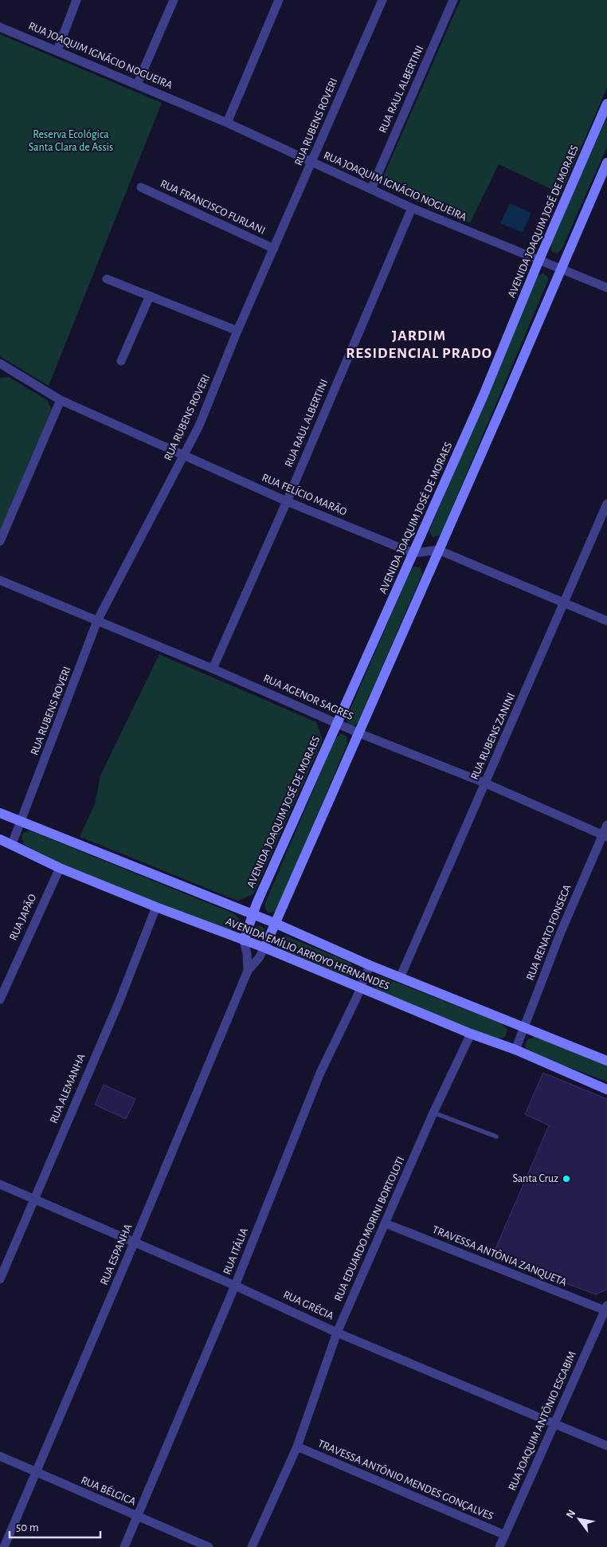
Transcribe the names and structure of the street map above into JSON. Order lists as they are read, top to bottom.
{
  "streets": {
    "street": [
      "RUA JOAQUIM IGNÁCIO NOGUEIRA",
      "RUA RAUL ALBERTINI",
      "RUA RUBENS ROVERI",
      "RUA FRANCISCO FURLANI",
      "AVENIDA JOAQUIM JOSÉ DE MORAES",
      "RUA FELÍCIO MARÃO",
      "RUA AGENOR SAGRES",
      "RUA RUBENS ZANINI",
      "RUA JAPÃO",
      "RUA RENATO FONSECA",
      "AVENIDA EMÍLIO ARROYO HERNANDES",
      "RUA ALEMANHA",
      "RUA EDUARDO MORINI BORTOLOTI",
      "RUA ITÁLIA",
      "RUA ESPANHA",
      "TRAVESSA ANTÔNIA ZANQUETA",
      "RUA GRÉCIA",
      "RUA JOAQUIM ANTÔNIO ESCABIM",
      "TRAVESSA ANTÔNIO MENDES GONÇALVES",
      "RUA BÉLGICA"
    ]
  },
  "crossings": [
    ["RUA JOAQUIM IGNÁCIO NOGUEIRA", "RUA RAUL ALBERTINI"],
    ["RUA JOAQUIM IGNÁCIO NOGUEIRA", "RUA RUBENS ROVERI"],
    ["RUA JOAQUIM IGNÁCIO NOGUEIRA", "AVENIDA JOAQUIM JOSÉ DE MORAES"],
    ["RUA RAUL ALBERTINI", "RUA FELÍCIO MARÃO"],
    ["RUA RAUL ALBERTINI", "RUA AGENOR SAGRES"],
    ["RUA RUBENS ROVERI", "RUA FRANCISCO FURLANI"],
    ["RUA RUBENS ROVERI", "RUA FELÍCIO MARÃO"],
    ["RUA RUBENS ROVERI", "RUA AGENOR SAGRES"],
    ["RUA RUBENS ROVERI", "AVENIDA EMÍLIO ARROYO HERNANDES"],
    ["AVENIDA JOAQUIM JOSÉ DE MORAES", "RUA FELÍCIO MARÃO"],
    ["AVENIDA JOAQUIM JOSÉ DE MORAES", "RUA AGENOR SAGRES"],
    ["AVENIDA JOAQUIM JOSÉ DE MORAES", "AVENIDA EMÍLIO ARROYO HERNANDES"],
    ["AVENIDA JOAQUIM JOSÉ DE MORAES", "RUA ESPANHA"],
    ["RUA AGENOR SAGRES", "RUA RUBENS ZANINI"],
    ["RUA AGENOR SAGRES", "RUA RENATO FONSECA"],
    ["RUA RUBENS ZANINI", "AVENIDA EMÍLIO ARROYO HERNANDES"],
    ["RUA JAPÃO", "AVENIDA EMÍLIO ARROYO HERNANDES"],
    ["RUA RENATO FONSECA", "AVENIDA EMÍLIO ARROYO HERNANDES"],
    ["AVENIDA EMÍLIO ARROYO HERNANDES", "RUA ALEMANHA"],
    ["AVENIDA EMÍLIO ARROYO HERNANDES", "RUA EDUARDO MORINI BORTOLOTI"],
    ["AVENIDA EMÍLIO ARROYO HERNANDES", "RUA ITÁLIA"],
    ["AVENIDA EMÍLIO ARROYO HERNANDES", "RUA ESPANHA"],
    ["RUA ALEMANHA", "RUA GRÉCIA"],
    ["RUA EDUARDO MORINI BORTOLOTI", "TRAVESSA ANTÔNIA ZANQUETA"],
    ["RUA EDUARDO MORINI BORTOLOTI", "RUA GRÉCIA"],
    ["RUA EDUARDO MORINI BORTOLOTI", "TRAVESSA ANTÔNIO MENDES GONÇALVES"],
    ["RUA ITÁLIA", "RUA GRÉCIA"],
    ["RUA ITÁLIA", "RUA BÉLGICA"],
    ["RUA ESPANHA", "RUA GRÉCIA"],
    ["RUA ESPANHA", "RUA BÉLGICA"],
    ["TRAVESSA ANTÔNIA ZANQUETA", "RUA JOAQUIM ANTÔNIO ESCABIM"],
    ["RUA GRÉCIA", "RUA JOAQUIM ANTÔNIO ESCABIM"],
    ["RUA JOAQUIM ANTÔNIO ESCABIM", "TRAVESSA ANTÔNIO MENDES GONÇALVES"]
  ],
  "districts": ["JARDIM RESIDENCIAL PRADO"],
  "parks": ["Reserva Ecológica Santa Clara de Assis"],
  "places": ["Santa Cruz"],
  "scale_bar": "50 m",
  "north": "top left"
}
